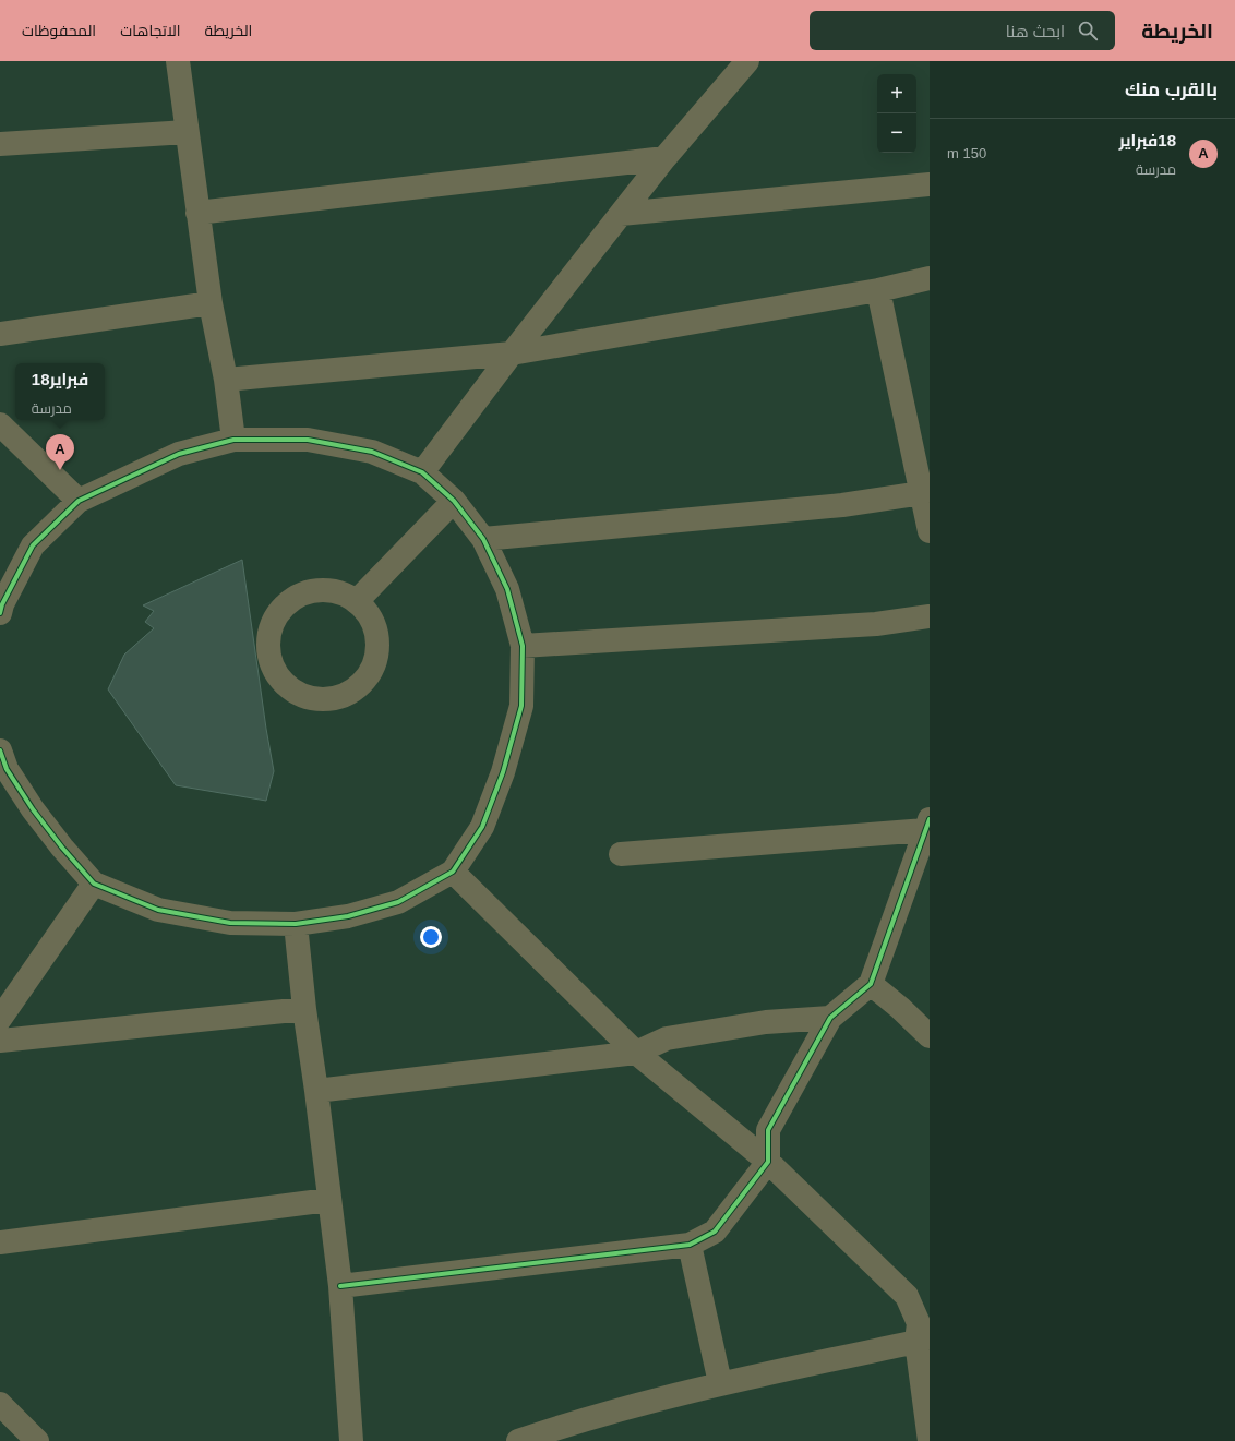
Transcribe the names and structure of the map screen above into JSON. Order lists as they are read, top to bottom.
{
  "page": {
    "header": "الخريطة",
    "search": "ابحث هنا",
    "nav": ["الخريطة", "الاتجاهات", "المحفوظات"],
    "heading": "بالقرب منك",
    "map_buttons": ["+", "−"],
    "list": [
      {
        "mark": "A",
        "name": "18فبراير",
        "note": "مدرسة",
        "value": "150 m"
      }
    ],
    "popup": ["18فبراير", "مدرسة"],
    "pins": "A"
  }
}
